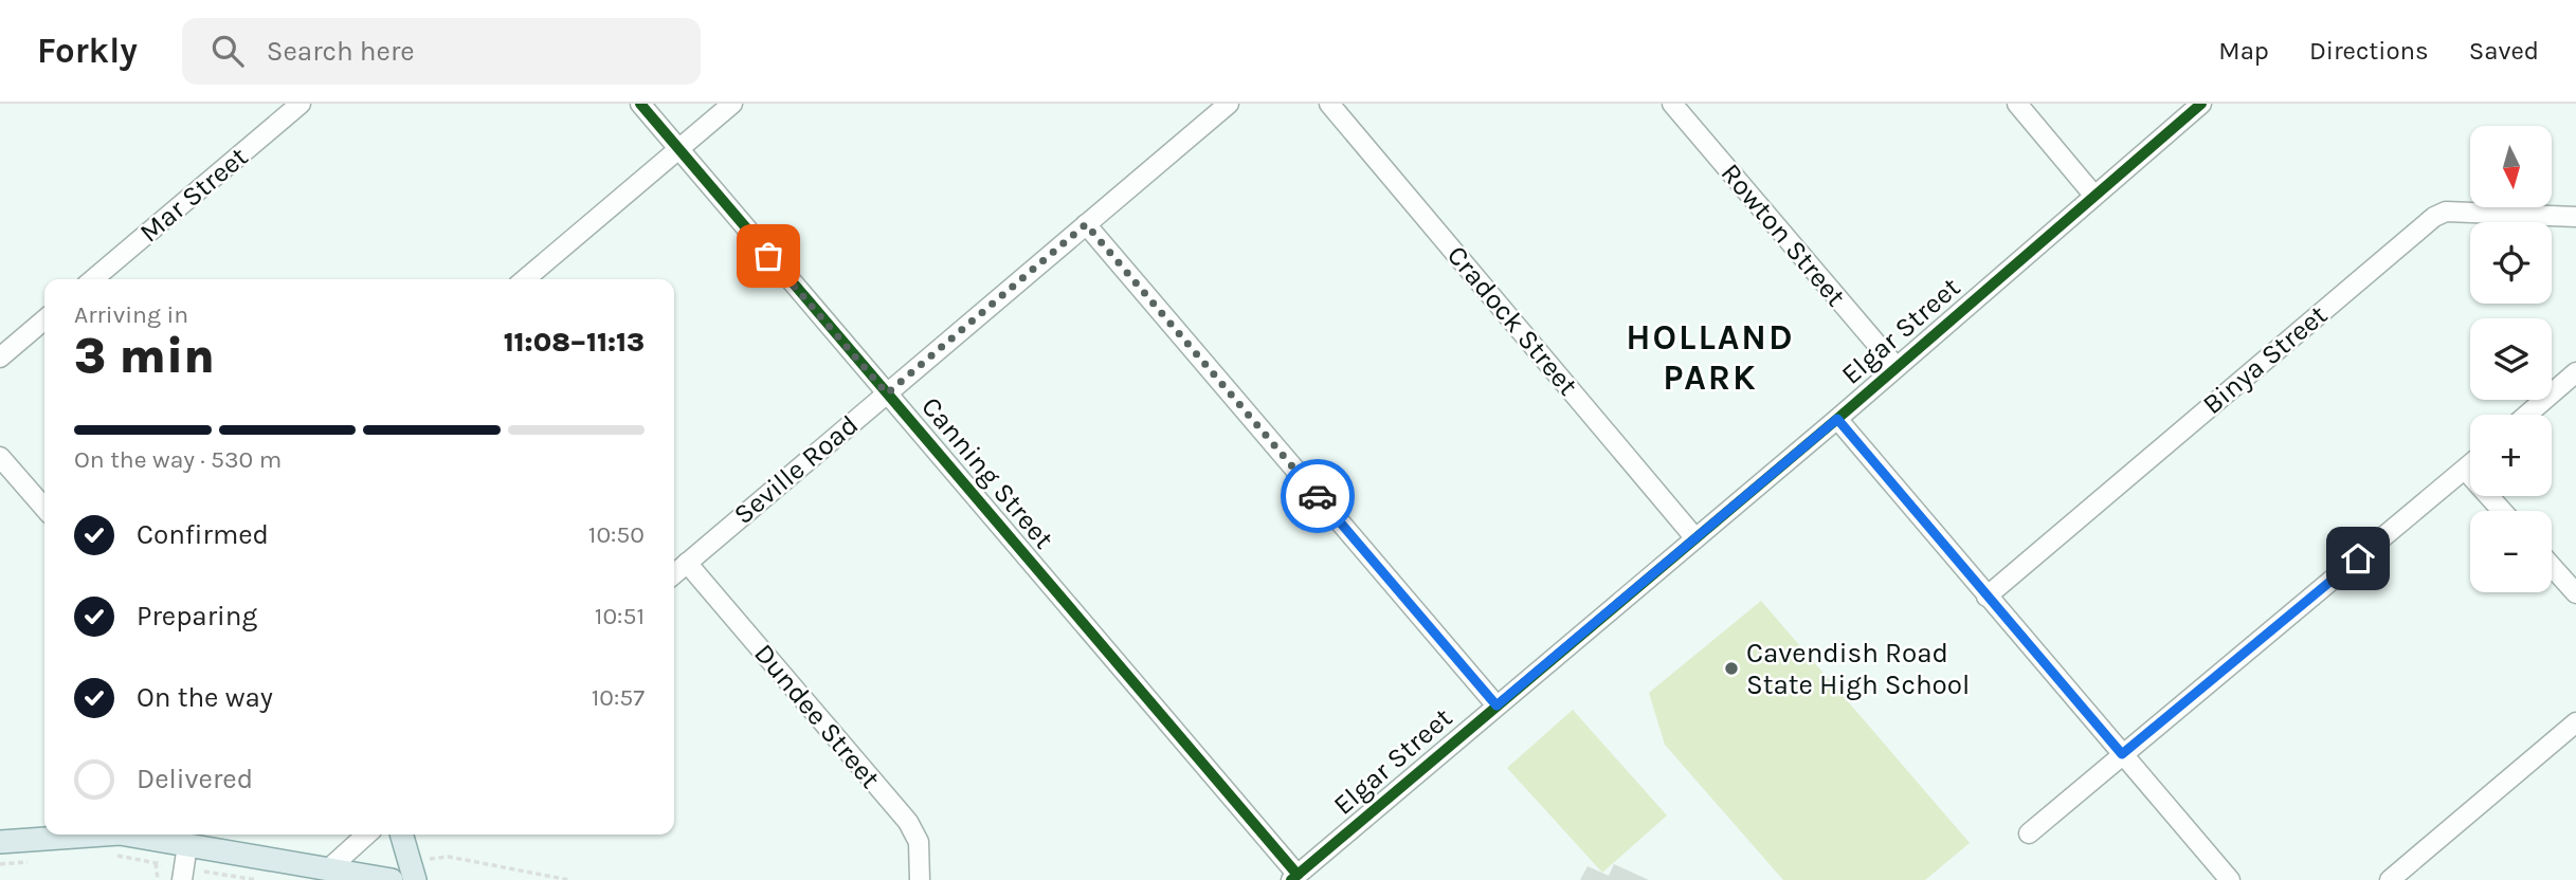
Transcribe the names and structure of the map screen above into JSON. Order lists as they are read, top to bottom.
{
  "streets": {
    "street": [
      "Mar Street",
      "Rowton Street",
      "Cradock Street",
      "Elgar Street",
      "Binya Street",
      "Seville Road",
      "Canning Street",
      "Dundee Street"
    ]
  },
  "crossings": [
    ["Rowton Street", "Elgar Street"],
    ["Cradock Street", "Elgar Street"],
    ["Elgar Street", "Canning Street"],
    ["Seville Road", "Canning Street"],
    ["Seville Road", "Dundee Street"]
  ],
  "districts": ["HOLLAND PARK"],
  "places": ["Cavendish Road State High School"],
  "north": "bottom",
  "page": {
    "header": "Forkly",
    "search": "Search here",
    "nav": ["Map", "Directions", "Saved"],
    "map_buttons": ["+", "−"],
    "heading": ["3 min", "Arriving in", "11:08–11:13"],
    "bar": "On the way · 530 m",
    "list": [
      ["Confirmed", "10:50"],
      ["Preparing", "10:51"],
      ["On the way", "10:57"],
      "Delivered"
    ]
  }
}
